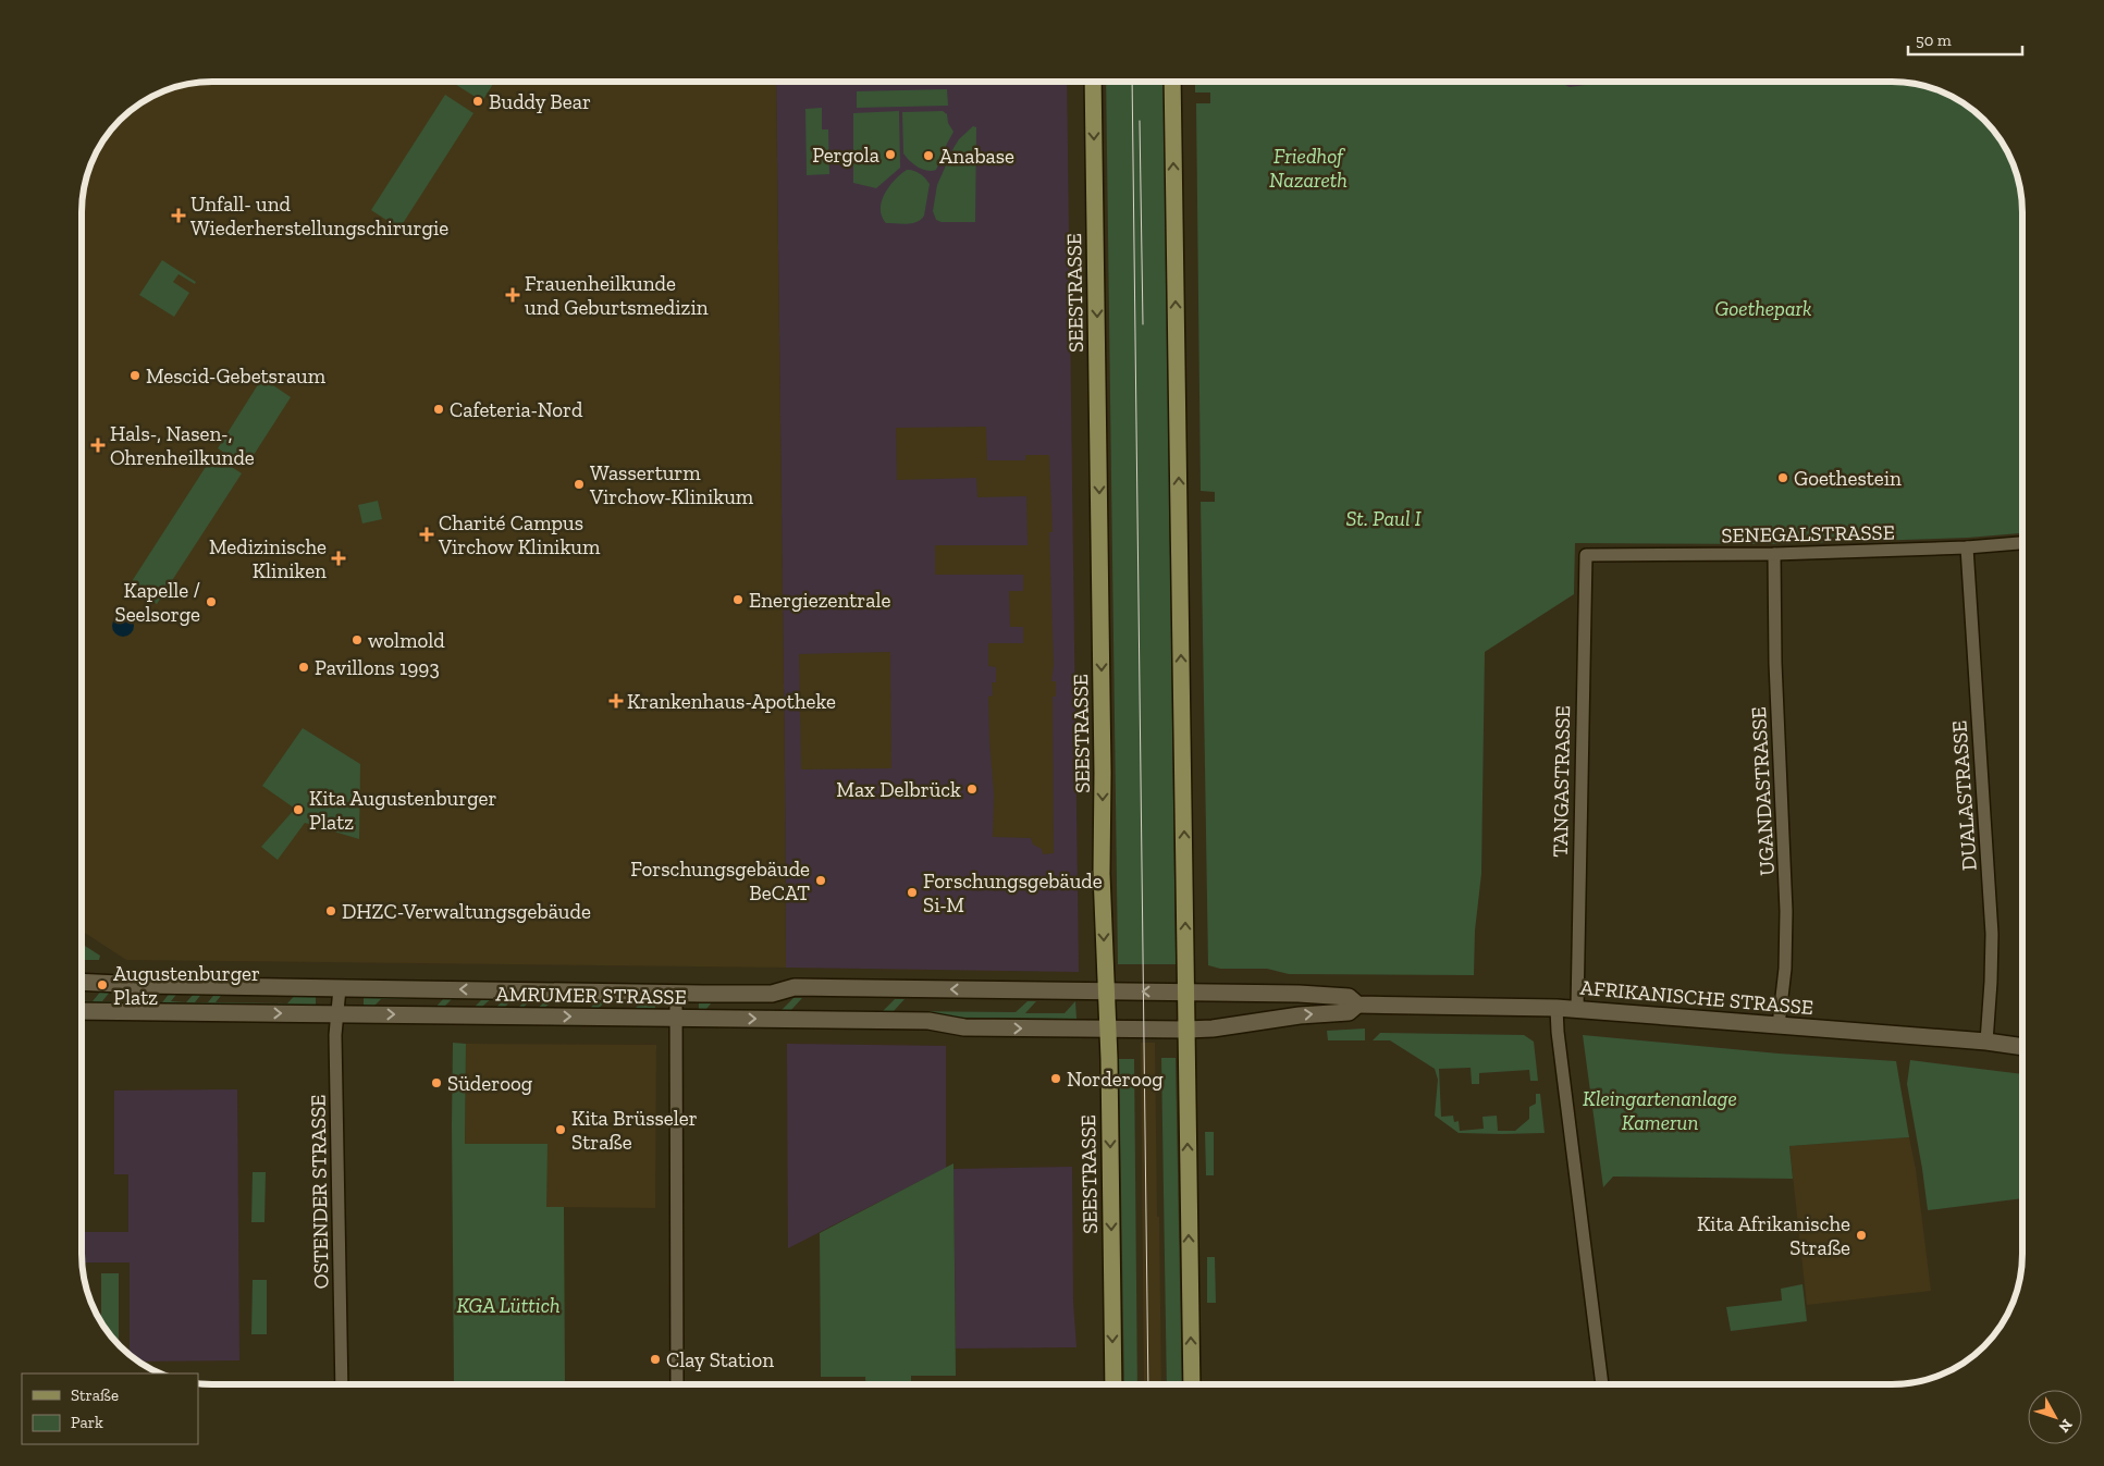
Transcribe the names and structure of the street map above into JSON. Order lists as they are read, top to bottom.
{
  "streets": {
    "main road": ["SEESTRASSE", "AMRUMER STRASSE", "AFRIKANISCHE STRASSE"],
    "street": [
      "SENEGALSTRASSE",
      "TANGASTRASSE",
      "UGANDASTRASSE",
      "DUALASTRASSE",
      "OSTENDER STRASSE"
    ]
  },
  "crossings": [
    ["SEESTRASSE", "AMRUMER STRASSE"],
    ["SENEGALSTRASSE", "TANGASTRASSE"],
    ["SENEGALSTRASSE", "UGANDASTRASSE"],
    ["SENEGALSTRASSE", "DUALASTRASSE"],
    ["TANGASTRASSE", "AFRIKANISCHE STRASSE"],
    ["UGANDASTRASSE", "AFRIKANISCHE STRASSE"],
    ["DUALASTRASSE", "AFRIKANISCHE STRASSE"],
    ["AMRUMER STRASSE", "AFRIKANISCHE STRASSE"],
    ["AMRUMER STRASSE", "OSTENDER STRASSE"]
  ],
  "parks": [
    "Friedhof Nazareth",
    "Goethepark",
    "St. Paul I",
    "Kleingartenanlage Kamerun",
    "KGA Lüttich"
  ],
  "places": {
    "other": [
      "Buddy Bear",
      "Pergola",
      "Anabase",
      "Mescid-Gebetsraum",
      "Cafeteria-Nord",
      "Goethestein",
      "Wasserturm Virchow-Klinikum",
      "Energiezentrale",
      "Kapelle / Seelsorge",
      "wolmold",
      "Pavillons 1993",
      "Max Delbrück",
      "Kita Augustenburger Platz",
      "Forschungsgebäude BeCAT",
      "Forschungsgebäude Si-M",
      "DHZC-Verwaltungsgebäude",
      "Augustenburger Platz",
      "Norderoog",
      "Süderoog",
      "Kita Brüsseler Straße",
      "Kita Afrikanische Straße",
      "Clay Station"
    ],
    "health": [
      "Unfall- und Wiederherstellungschirurgie",
      "Frauenheilkunde und Geburtsmedizin",
      "Hals-, Nasen-, Ohrenheilkunde",
      "Charité Campus Virchow Klinikum",
      "Medizinische Kliniken",
      "Krankenhaus-Apotheke"
    ]
  },
  "legend": ["Straße", "Park"],
  "scale_bar": "50 m",
  "north": "bottom right"
}
